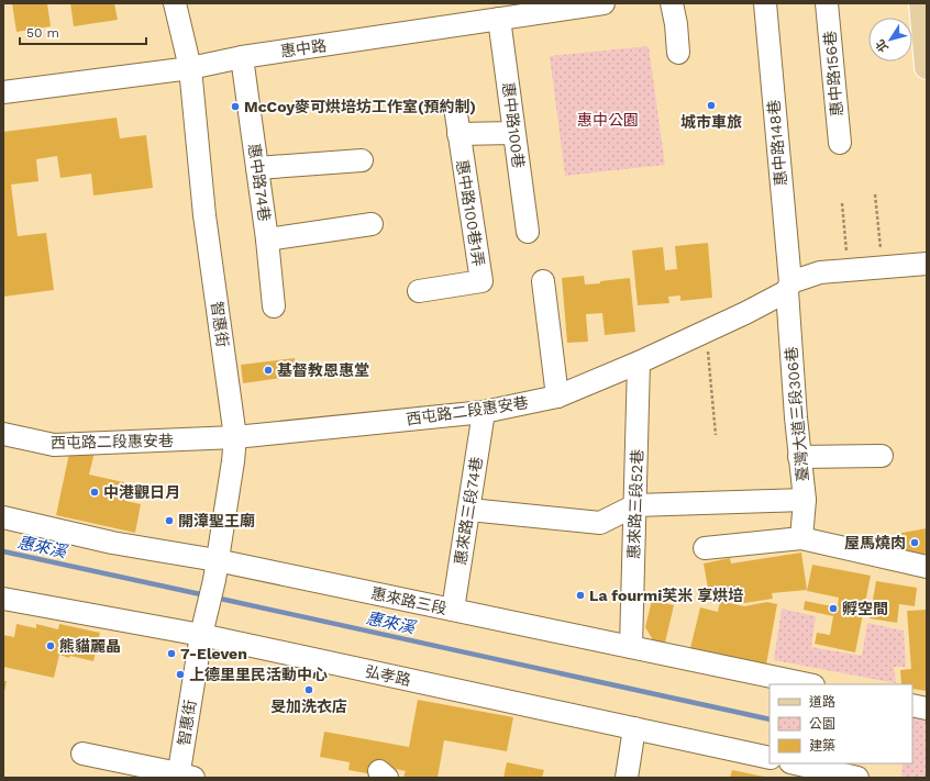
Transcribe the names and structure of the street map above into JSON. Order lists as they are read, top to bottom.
{
  "streets": {
    "street": [
      "惠中路",
      "惠中路156巷",
      "惠中路100巷",
      "惠中路148巷",
      "惠中路74巷",
      "惠中路100巷1弄",
      "智惠街",
      "西屯路二段惠安巷",
      "臺灣大道三段306巷",
      "惠來路三段52巷",
      "惠來路三段74巷",
      "惠來路三段",
      "弘孝路"
    ]
  },
  "crossings": [
    ["惠中路", "惠中路100巷"],
    ["惠中路", "惠中路74巷"],
    ["惠中路", "智惠街"],
    ["惠中路100巷", "惠中路100巷1弄"],
    ["惠中路148巷", "西屯路二段惠安巷"],
    ["惠中路148巷", "臺灣大道三段306巷"],
    ["智惠街", "西屯路二段惠安巷"],
    ["智惠街", "惠來路三段"],
    ["智惠街", "弘孝路"],
    ["西屯路二段惠安巷", "臺灣大道三段306巷"],
    ["西屯路二段惠安巷", "惠來路三段52巷"],
    ["西屯路二段惠安巷", "惠來路三段74巷"],
    ["惠來路三段52巷", "惠來路三段"],
    ["惠來路三段74巷", "惠來路三段"]
  ],
  "water": ["惠來溪"],
  "parks": ["惠中公園"],
  "places": [
    "城市車旅",
    "McCoy麥可烘培坊工作室(預約制)",
    "基督教恩惠堂",
    "中港觀日月",
    "開漳聖王廟",
    "屋馬燒肉",
    "La fourmi芙米 享烘培",
    "孵空間",
    "熊貓麗晶",
    "7-Eleven",
    "上德里里民活動中心",
    "旻加洗衣店"
  ],
  "legend": ["道路", "公園", "建築"],
  "scale_bar": "50 m",
  "north": "bottom left"
}
